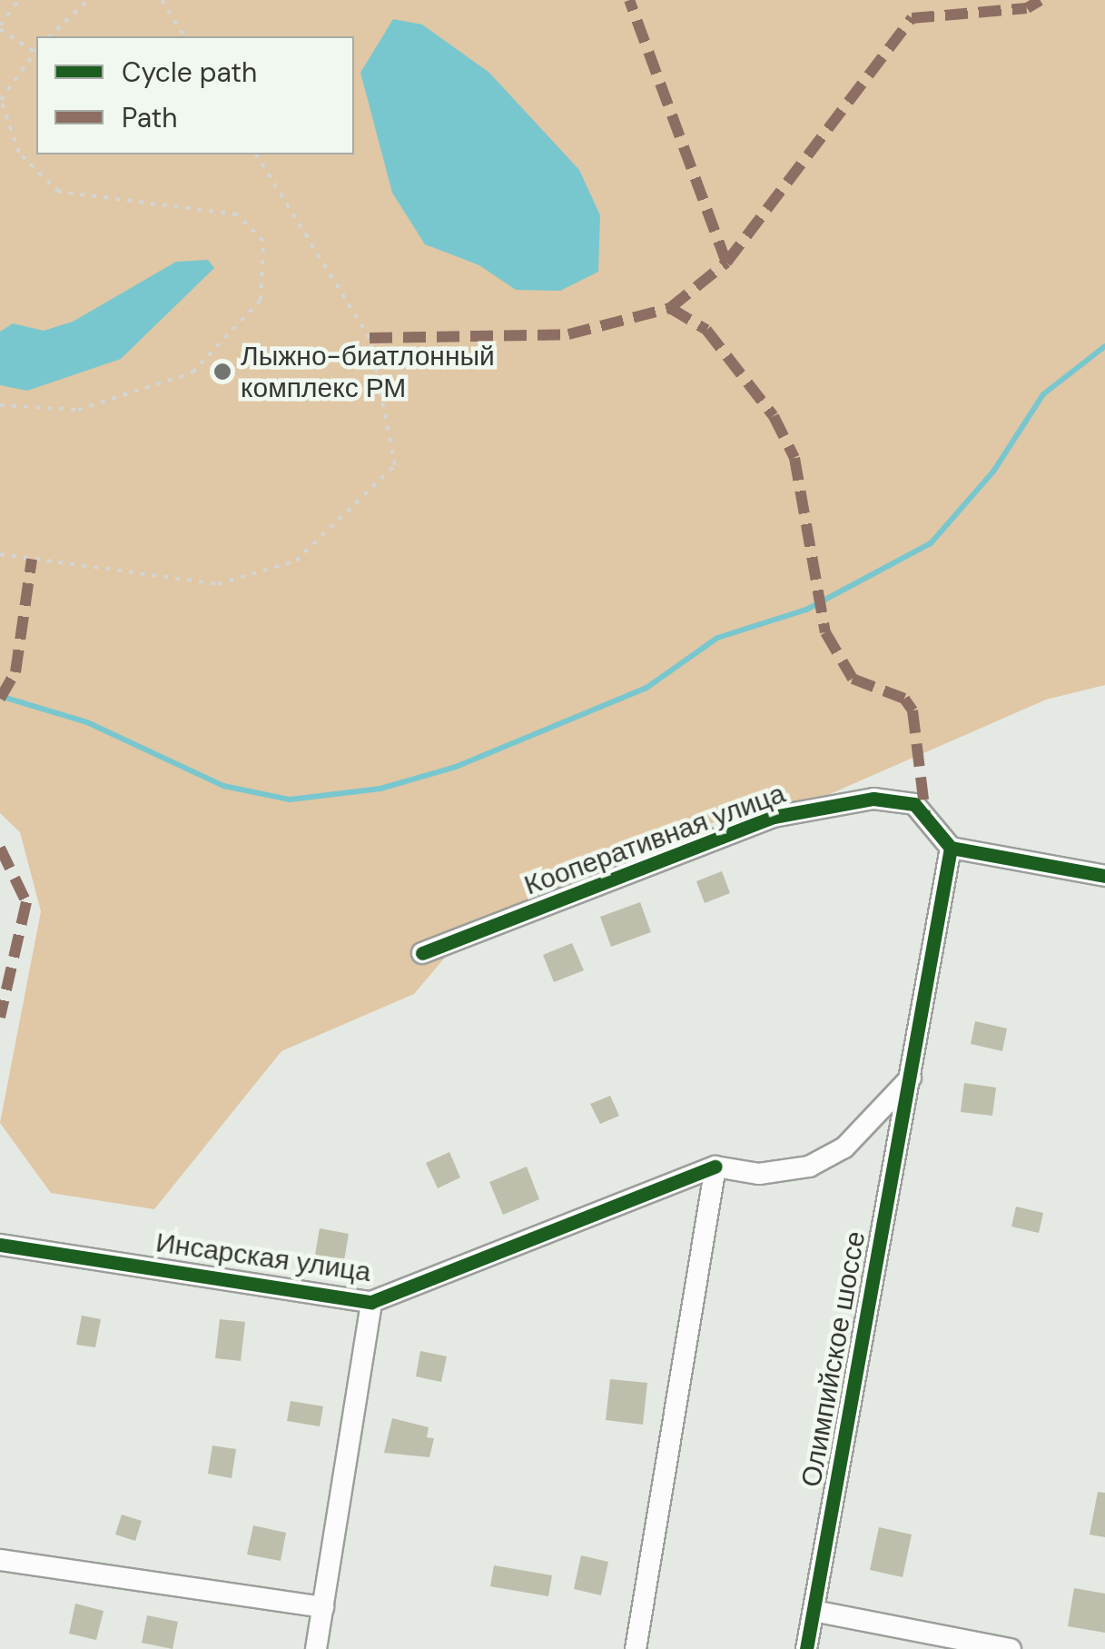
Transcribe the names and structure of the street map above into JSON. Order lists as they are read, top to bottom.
{
  "streets": {
    "street": ["Кооперативная улица", "Инсарская улица", "Олимпийское шоссе"]
  },
  "crossings": [
    ["Кооперативная улица", "Олимпийское шоссе"]
  ],
  "places": ["Лыжно-биатлонный комплекс РМ"],
  "legend": ["Cycle path", "Path"]
}
